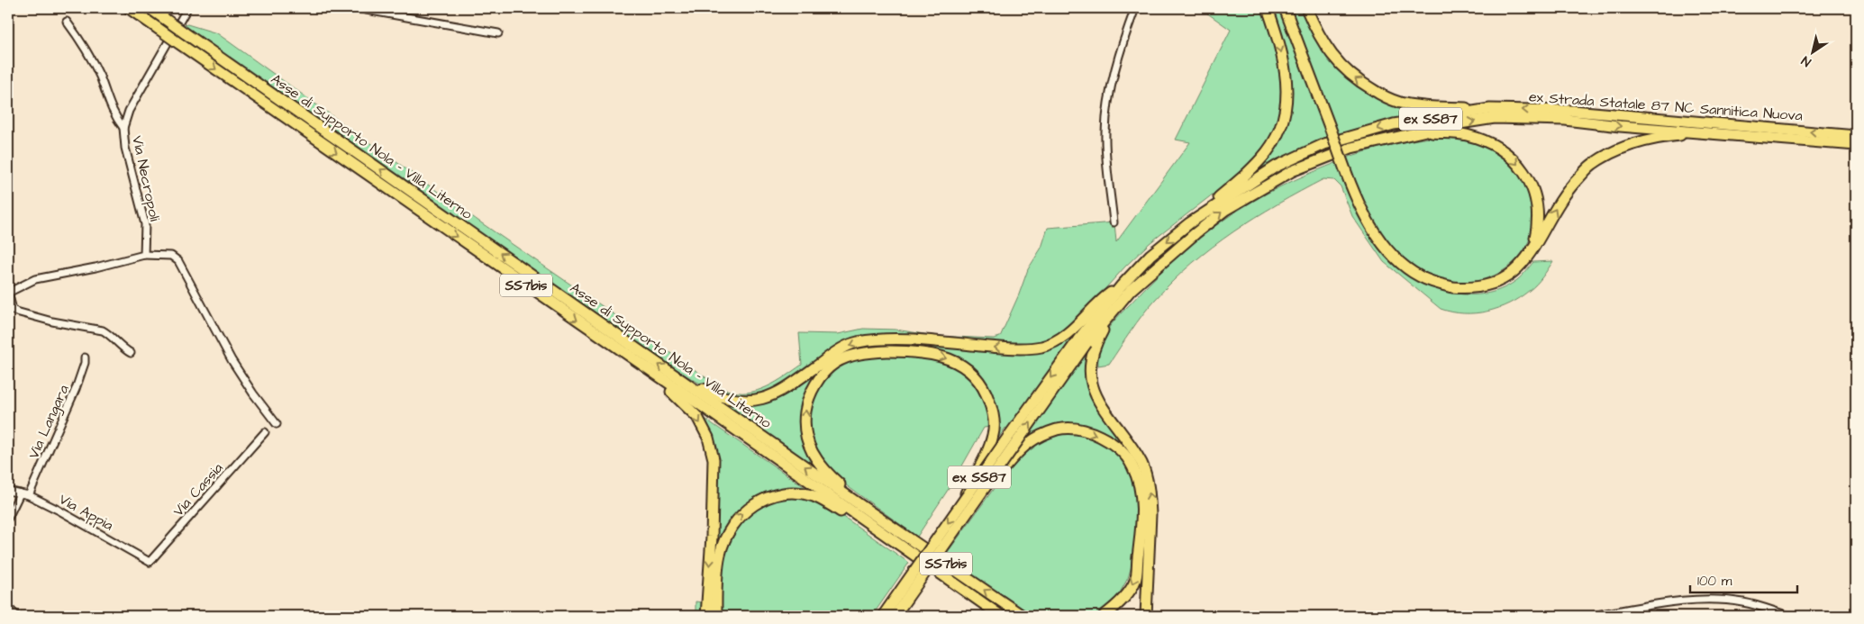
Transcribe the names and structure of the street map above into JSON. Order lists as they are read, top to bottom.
{
  "streets": {
    "highway": [
      "ex Strada Statale 87 NC Sannitica Nuova",
      "ex SS87",
      "Asse di Supporto Nola - Villa Literno",
      "SS7bis"
    ],
    "street": [
      "Via Necropoli",
      "Via Langara",
      "Via Cassia",
      "Via Appia"
    ]
  },
  "crossings": [
    ["Via Langara", "Via Appia"],
    ["Via Cassia", "Via Appia"]
  ],
  "scale_bar": "100 m",
  "north": "bottom left"
}
